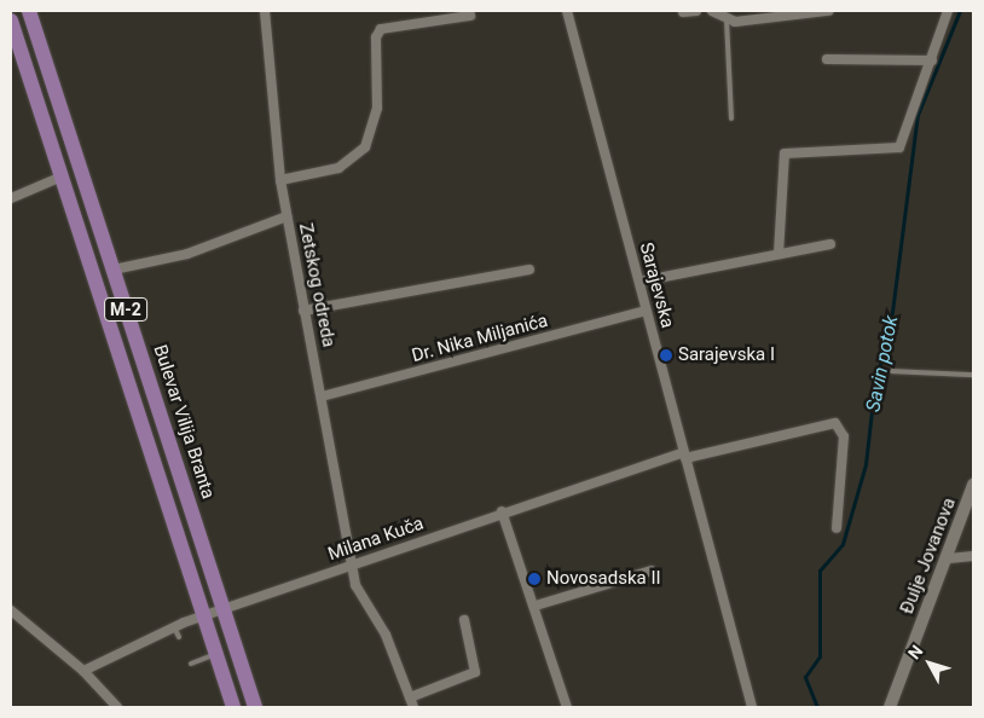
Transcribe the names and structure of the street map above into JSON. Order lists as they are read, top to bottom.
{
  "streets": {
    "main road": ["M-2", "Bulevar Vilija Branta"],
    "street": [
      "Zetskog odreda",
      "Sarajevska",
      "Dr. Nika Miljanića",
      "Milana Kuča",
      "Đulje Jovanova"
    ]
  },
  "crossings": [
    ["Zetskog odreda", "Dr. Nika Miljanića"],
    ["Zetskog odreda", "Milana Kuča"],
    ["Sarajevska", "Dr. Nika Miljanića"],
    ["Sarajevska", "Milana Kuča"],
    ["M-2", "Milana Kuča"],
    ["Bulevar Vilija Branta", "Milana Kuča"]
  ],
  "water": ["Savin potok"],
  "places": ["Sarajevska I", "Novosadska II"],
  "north": "top left"
}
